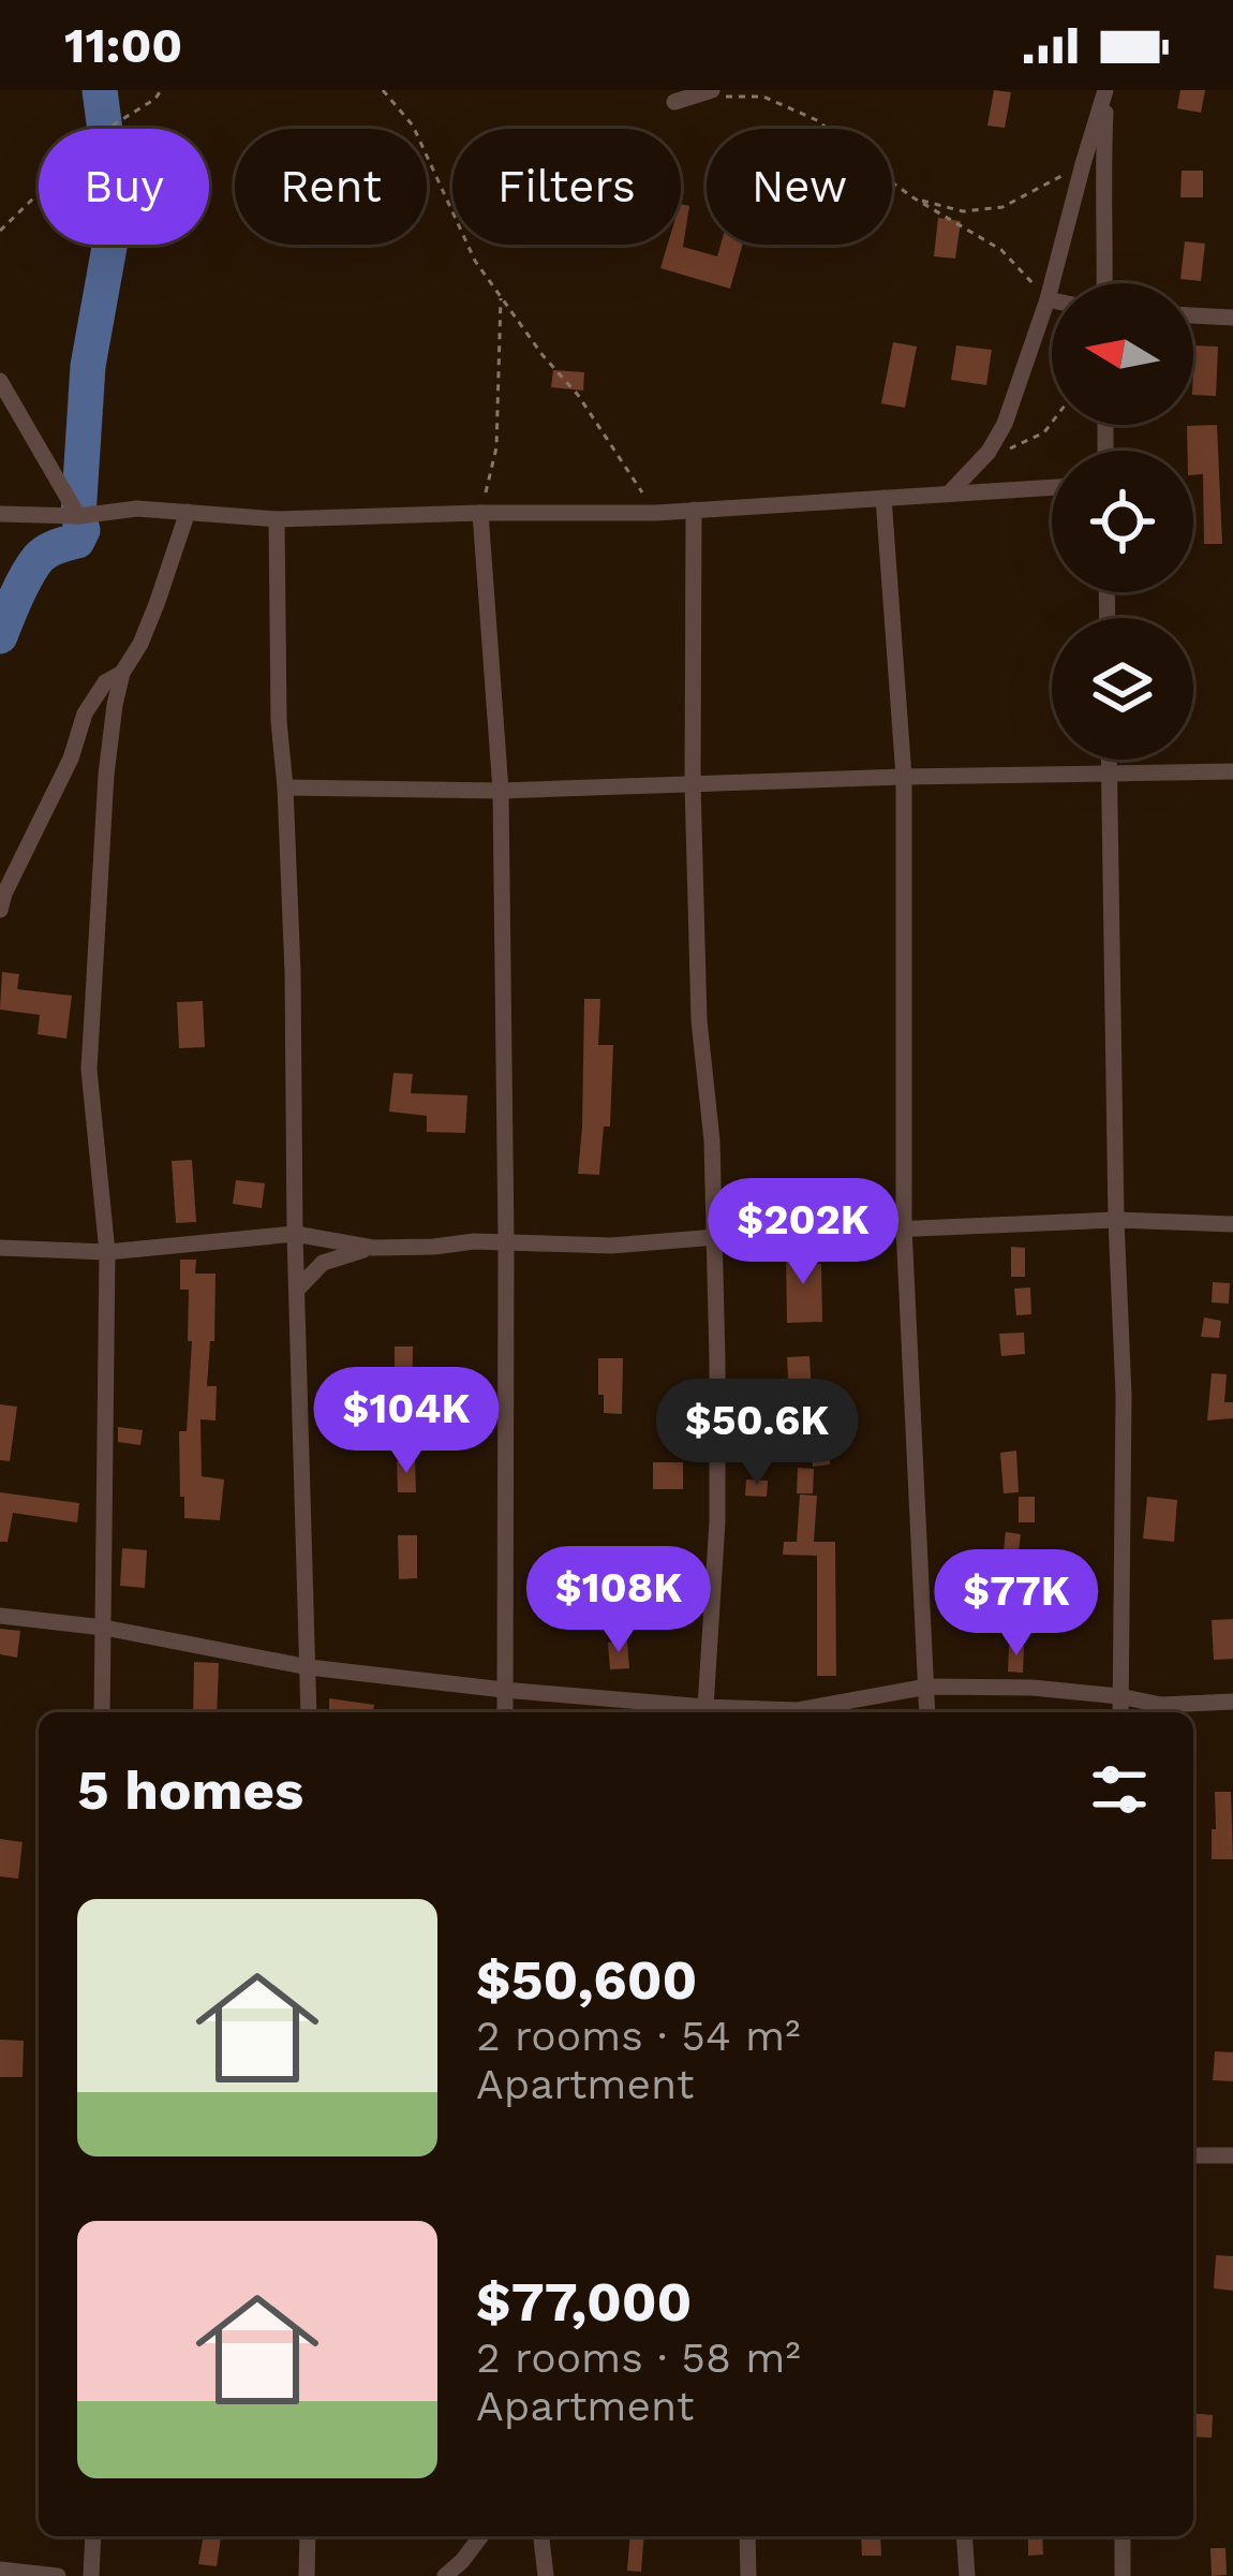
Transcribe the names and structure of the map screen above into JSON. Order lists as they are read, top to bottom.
{
  "north": "left",
  "page": {
    "status": "11:00",
    "chip": [
      "Buy",
      "Rent",
      "Filters",
      "New"
    ],
    "price": [
      "$202K",
      "$104K",
      "$50.6K",
      "$108K",
      "$77K"
    ],
    "heading": "5 homes",
    "list": [
      {
        "name": "$50,600",
        "note": "2 rooms · 54 m² · Apartment"
      },
      {
        "name": "$77,000",
        "note": "2 rooms · 58 m² · Apartment"
      }
    ]
  }
}
